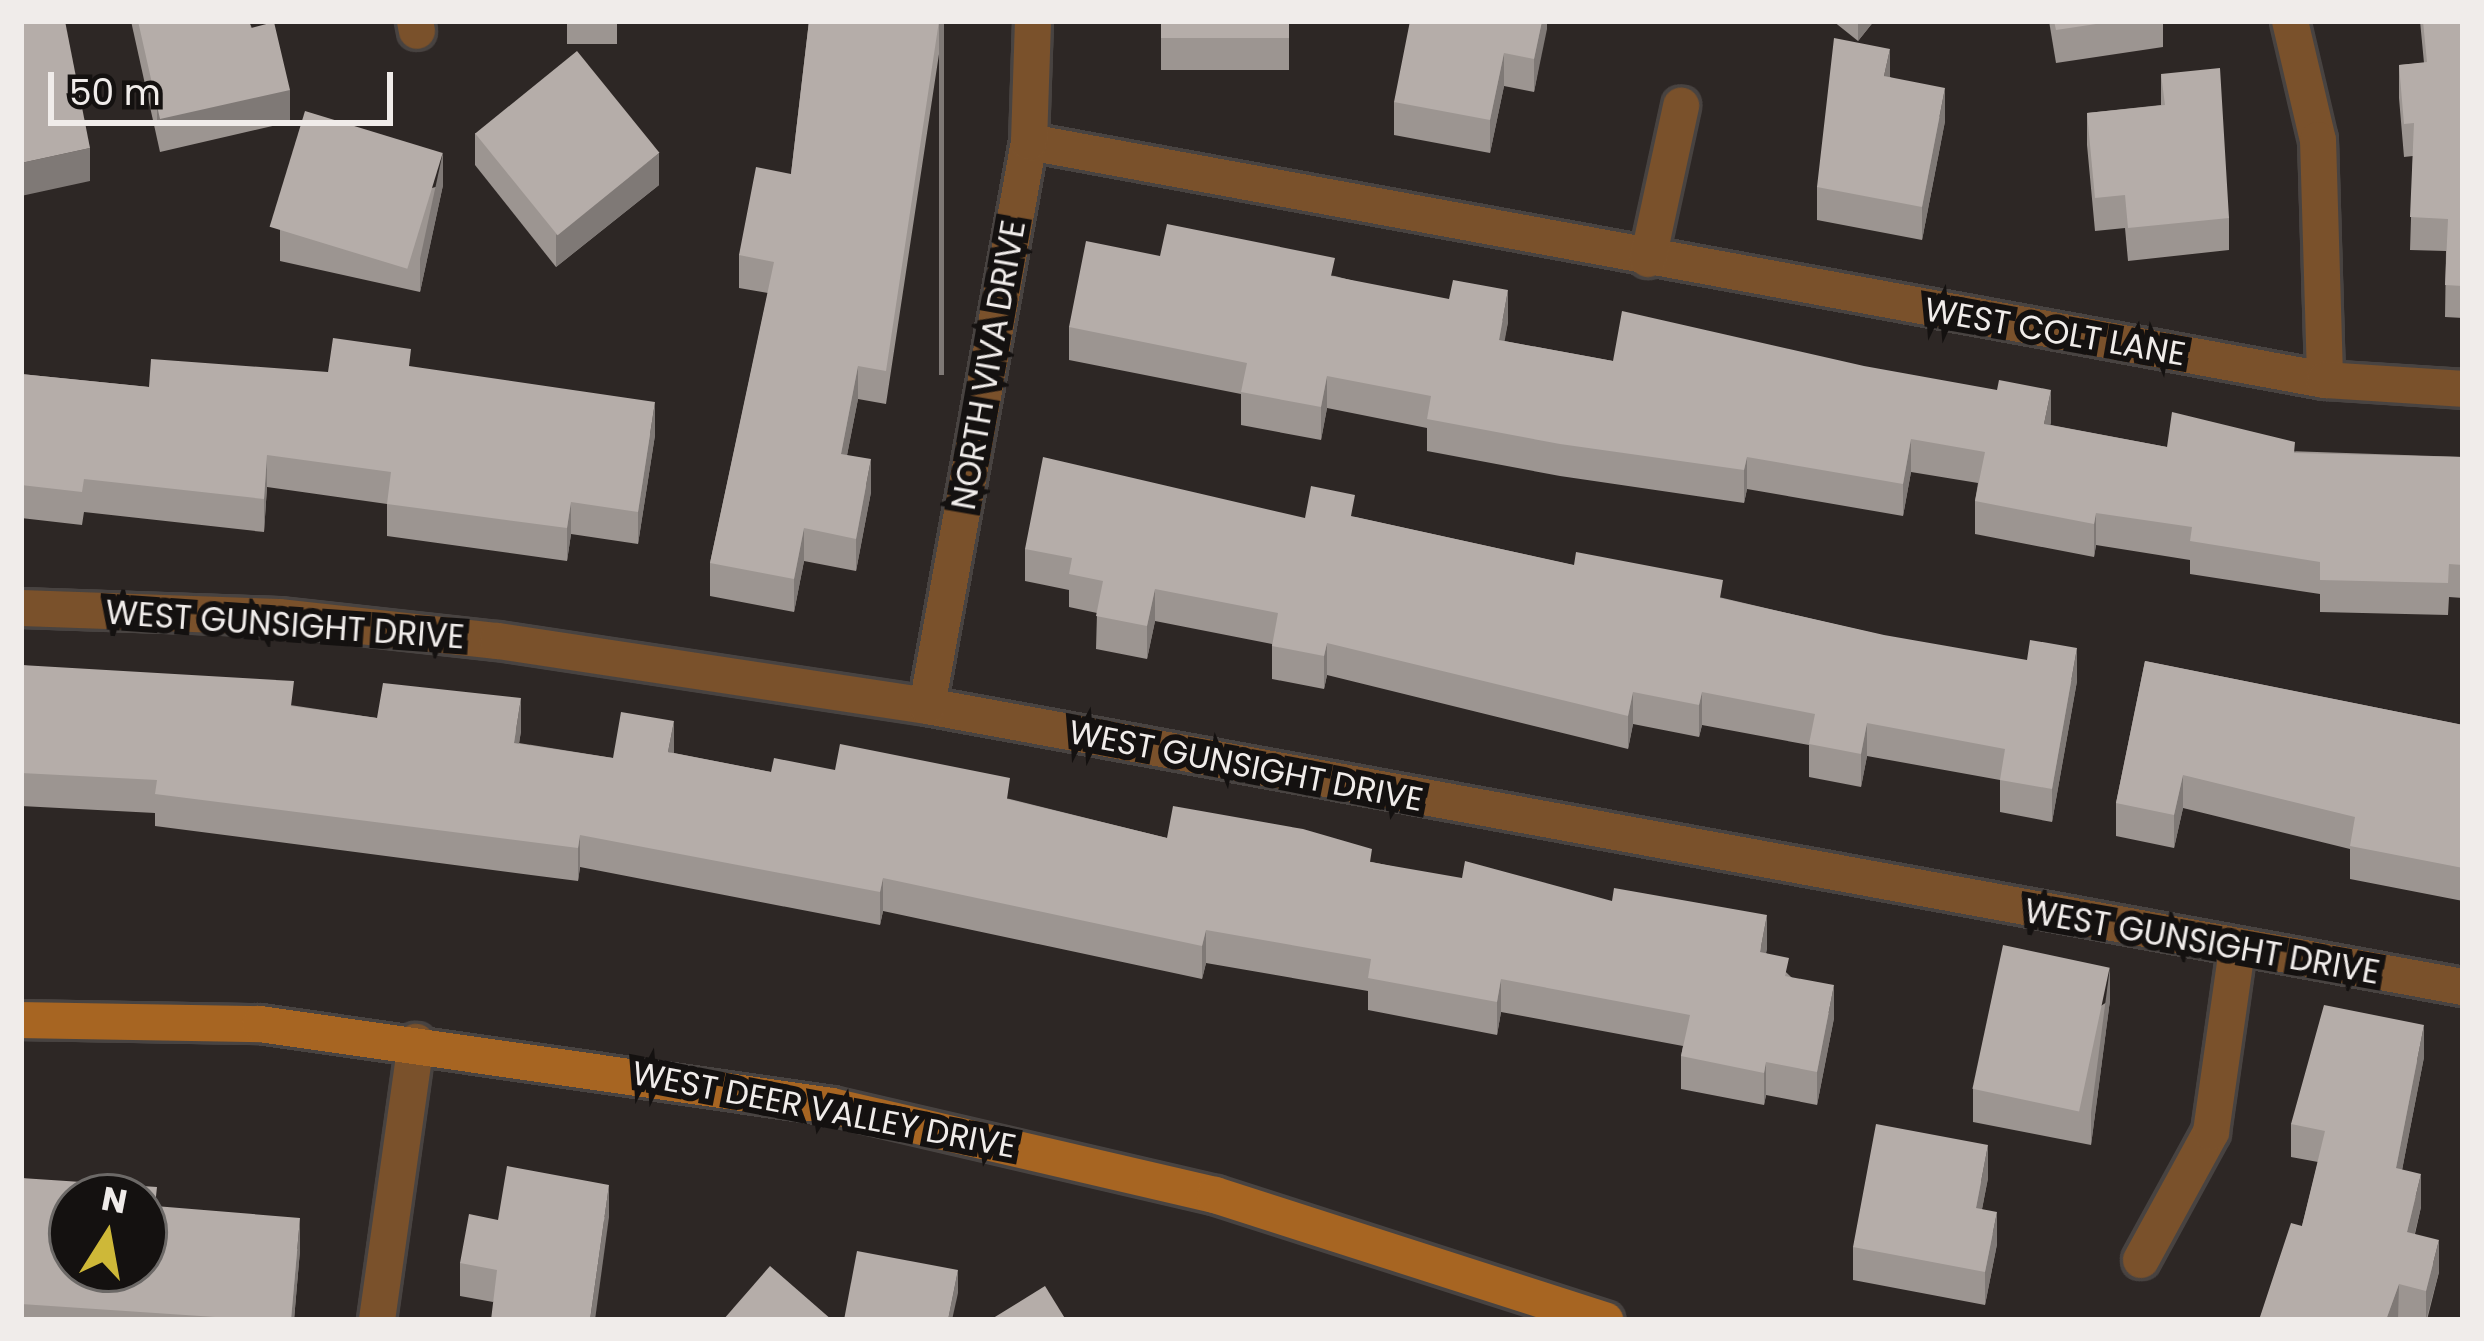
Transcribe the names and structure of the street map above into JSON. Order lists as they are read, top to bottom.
{
  "streets": {
    "street": [
      "WEST COLT LANE",
      "NORTH VIVA DRIVE",
      "WEST GUNSIGHT DRIVE",
      "WEST DEER VALLEY DRIVE"
    ]
  },
  "crossings": [
    ["WEST COLT LANE", "NORTH VIVA DRIVE"],
    ["NORTH VIVA DRIVE", "WEST GUNSIGHT DRIVE"]
  ],
  "scale_bar": "50 m",
  "north": "top"
}
